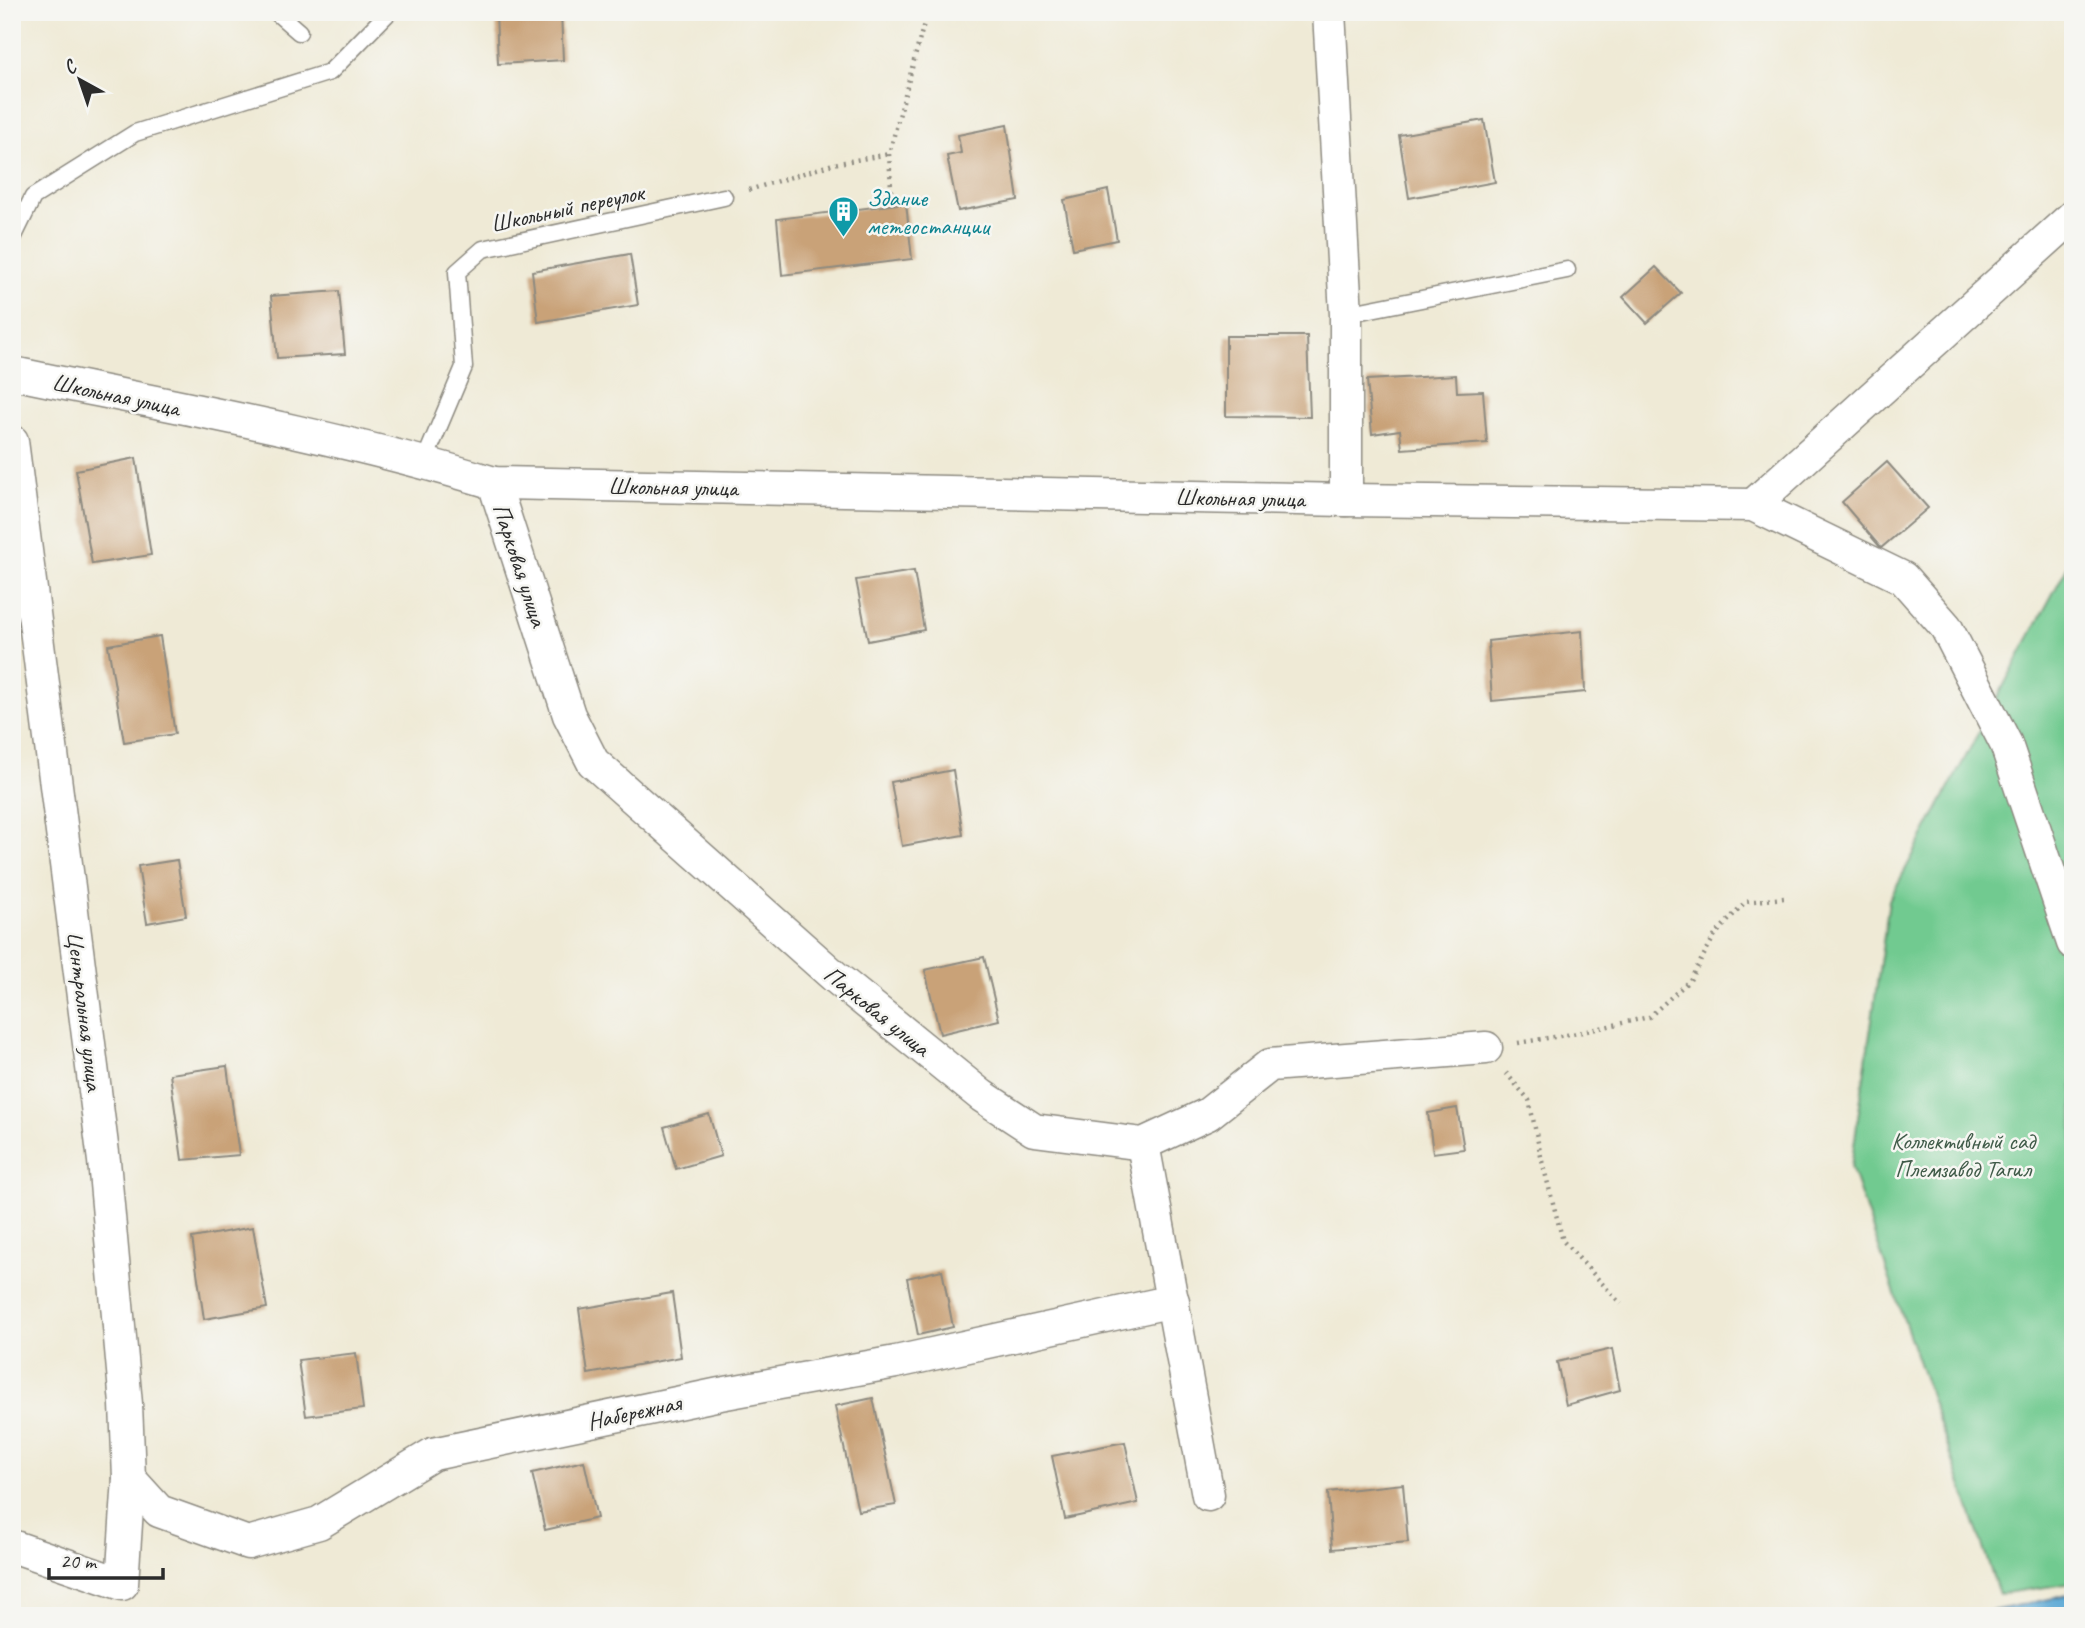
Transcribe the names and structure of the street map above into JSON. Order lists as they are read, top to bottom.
{
  "streets": {
    "street": [
      "Школьная улица",
      "Парковая улица",
      "Центральная улица",
      "Набережная"
    ],
    "lane": ["Школьный переулок"]
  },
  "crossings": [
    ["Школьный переулок", "Школьная улица"],
    ["Школьная улица", "Парковая улица"],
    ["Центральная улица", "Набережная"]
  ],
  "parks": ["Коллективный сад Племзавод Тагил"],
  "places": {
    "building": ["Здание метеостанции"]
  },
  "scale_bar": "20 m",
  "north": "top left"
}
